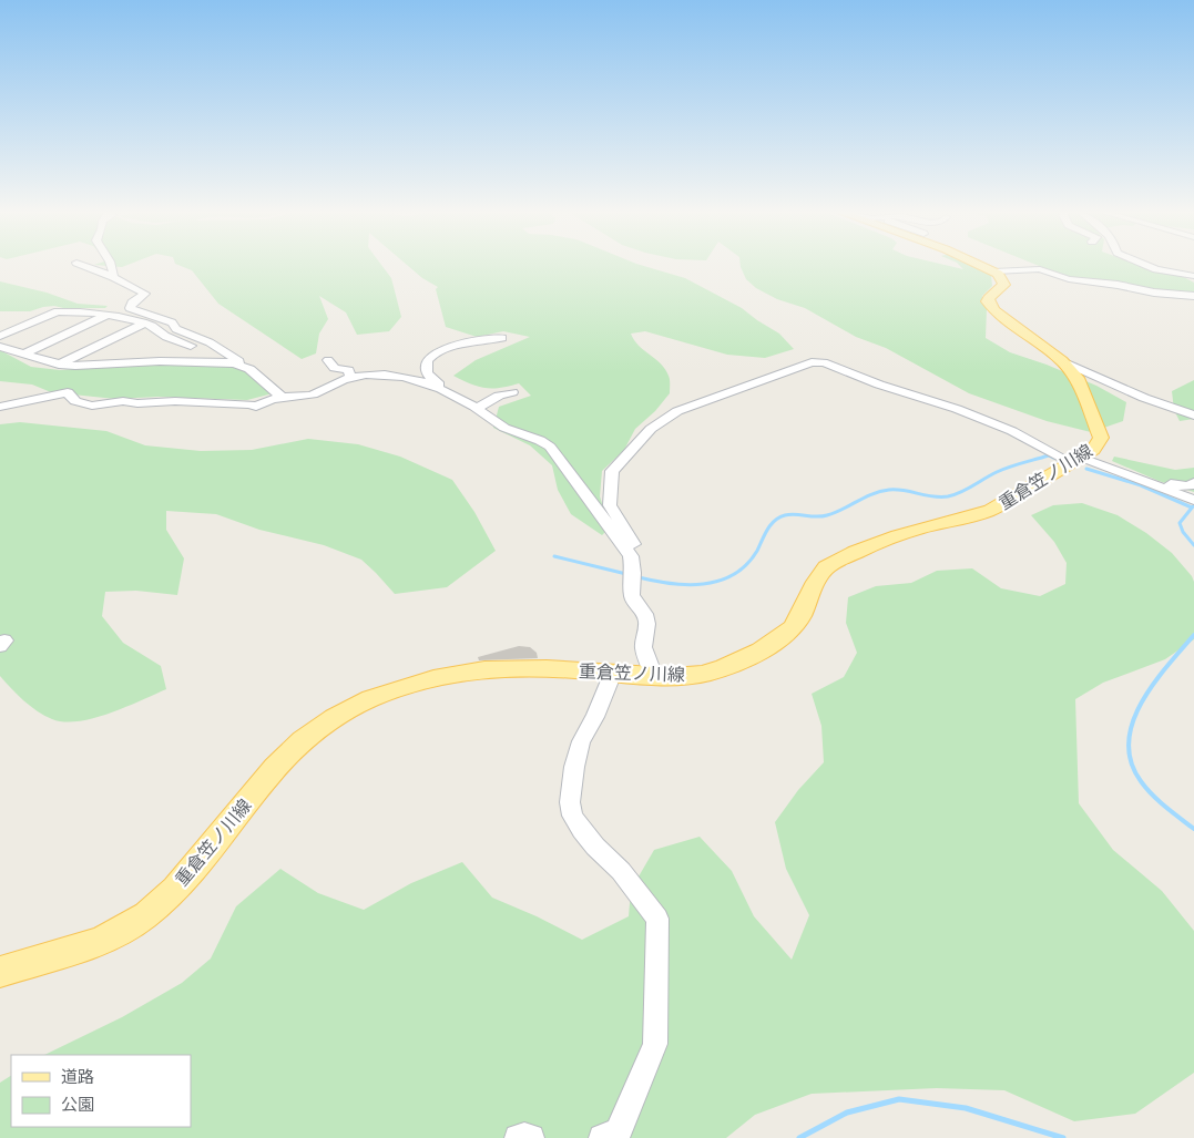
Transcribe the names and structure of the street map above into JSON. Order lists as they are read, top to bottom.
{
  "streets": {
    "main road": ["重倉笠ノ川線"]
  },
  "legend": ["道路", "公園"]
}
